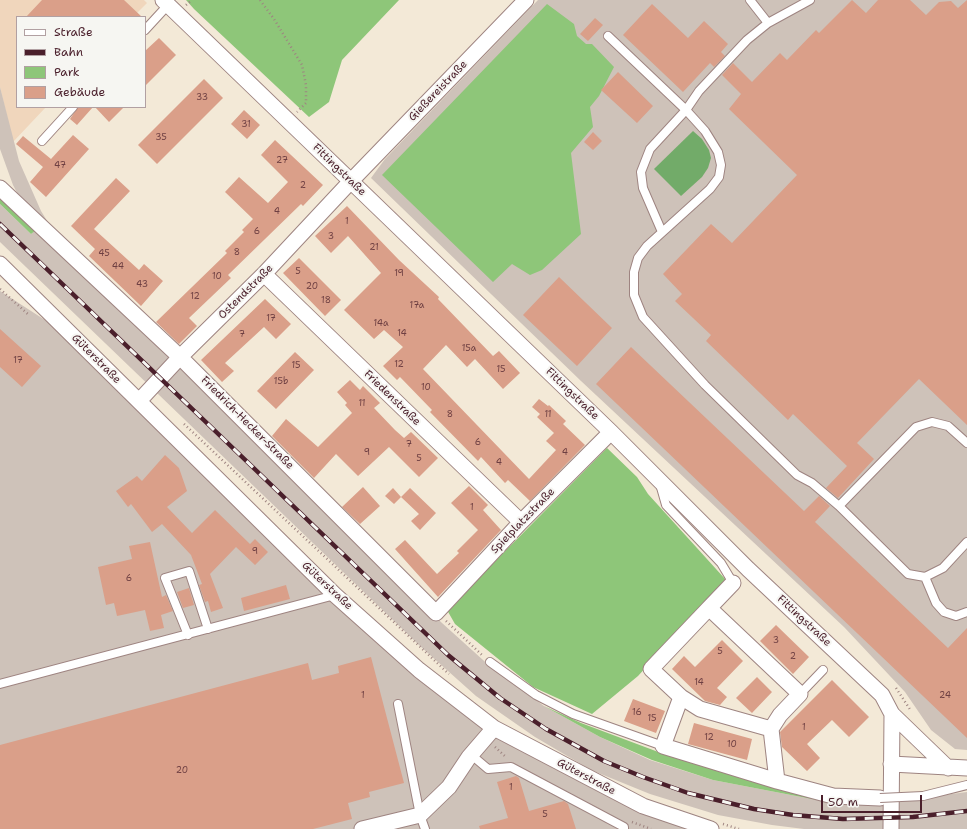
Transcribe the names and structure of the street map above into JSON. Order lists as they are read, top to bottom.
{
  "streets": {
    "street": [
      "Gießereistraße",
      "Fittingstraße",
      "Ostendstraße",
      "Güterstraße",
      "Friedenstraße",
      "Friedrich-Hecker-Straße",
      "Spielplatzstraße"
    ]
  },
  "crossings": [
    ["Gießereistraße", "Fittingstraße"],
    ["Gießereistraße", "Ostendstraße"],
    ["Fittingstraße", "Ostendstraße"],
    ["Fittingstraße", "Spielplatzstraße"],
    ["Ostendstraße", "Güterstraße"],
    ["Ostendstraße", "Friedenstraße"],
    ["Ostendstraße", "Friedrich-Hecker-Straße"],
    ["Friedenstraße", "Spielplatzstraße"],
    ["Friedrich-Hecker-Straße", "Spielplatzstraße"]
  ],
  "house_numbers": [
    "33",
    "31",
    "35",
    "27",
    "47",
    "2",
    "4",
    "1",
    "6",
    "3",
    "21",
    "8",
    "45",
    "44",
    "5",
    "19",
    "10",
    "43",
    "20",
    "12",
    "18",
    "17a",
    "17",
    "14a",
    "14",
    "7",
    "15a",
    "17",
    "12",
    "15",
    "15",
    "15b",
    "10",
    "11",
    "8",
    "11",
    "6",
    "7",
    "9",
    "4",
    "5",
    "4",
    "1",
    "9",
    "6",
    "3",
    "5",
    "2",
    "14",
    "1",
    "24",
    "16",
    "15",
    "1",
    "12",
    "10",
    "20",
    "1",
    "5"
  ],
  "legend": [
    "Straße",
    "Bahn",
    "Park",
    "Gebäude"
  ],
  "scale_bar": "50 m"
}
